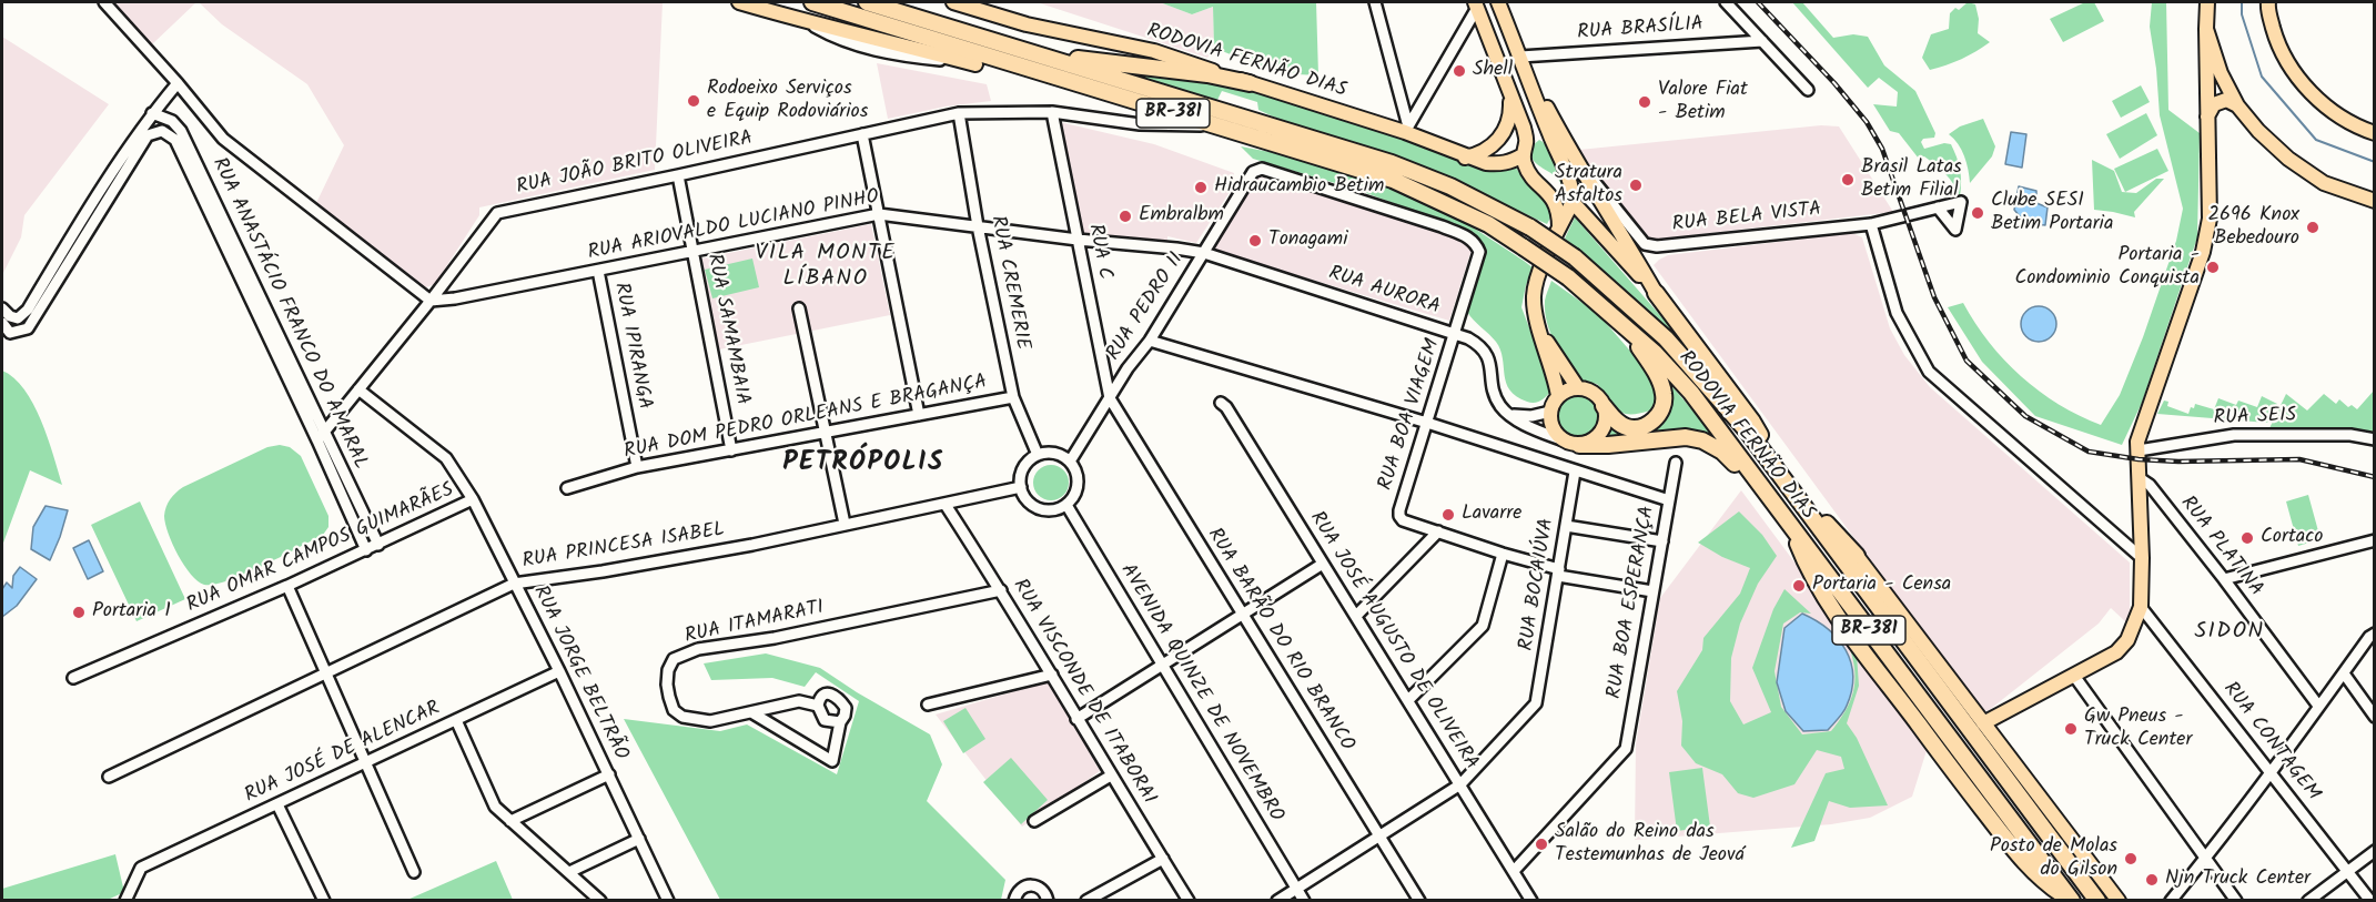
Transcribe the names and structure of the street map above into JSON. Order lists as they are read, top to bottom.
{
  "streets": {
    "highway": ["RODOVIA FERNÃO DIAS", "BR-381"],
    "street": [
      "RUA BRASÍLIA",
      "RUA JOÃO BRITO OLIVEIRA",
      "RUA BELA VISTA",
      "RUA ARIOVALDO LUCIANO PINHO",
      "RUA C",
      "RUA CREMERIE",
      "RUA AURORA",
      "RUA PEDRO II",
      "RUA ANASTÁCIO FRANCO DO AMARAL",
      "RUA SAMAMBAIA",
      "RUA IPIRANGA",
      "RUA BOA VIAGEM",
      "RUA DOM PEDRO ORLEANS E BRAGANÇA",
      "RUA SEIS",
      "RUA PRINCESA ISABEL",
      "RUA PLATINA",
      "RUA OMAR CAMPOS GUIMARÃES",
      "RUA BOCAIÚVA",
      "RUA BOA ESPERANÇA",
      "RUA ITAMARATI",
      "RUA BARÃO DO RIO BRANCO",
      "RUA JOSÉ AUGUSTO DE OLIVEIRA",
      "RUA JORGE BELTRÃO",
      "RUA VISCONDE DE ITABORAI",
      "AVENIDA QUINZE DE NOVEMBRO",
      "RUA CONTAGEM",
      "RUA JOSÉ DE ALENCAR"
    ]
  },
  "crossings": [
    ["RODOVIA FERNÃO DIAS", "BR-381"],
    ["RODOVIA FERNÃO DIAS", "RUA JOÃO BRITO OLIVEIRA"],
    ["RUA JOÃO BRITO OLIVEIRA", "RUA ARIOVALDO LUCIANO PINHO"],
    ["RUA JOÃO BRITO OLIVEIRA", "RUA C"],
    ["RUA JOÃO BRITO OLIVEIRA", "RUA CREMERIE"],
    ["RUA JOÃO BRITO OLIVEIRA", "RUA SAMAMBAIA"],
    ["RUA ARIOVALDO LUCIANO PINHO", "RUA C"],
    ["RUA ARIOVALDO LUCIANO PINHO", "RUA CREMERIE"],
    ["RUA ARIOVALDO LUCIANO PINHO", "RUA AURORA"],
    ["RUA ARIOVALDO LUCIANO PINHO", "RUA PEDRO II"],
    ["RUA ARIOVALDO LUCIANO PINHO", "RUA SAMAMBAIA"],
    ["RUA ARIOVALDO LUCIANO PINHO", "RUA IPIRANGA"],
    ["RUA C", "RUA PEDRO II"],
    ["RUA C", "RUA BARÃO DO RIO BRANCO"],
    ["RUA CREMERIE", "RUA PEDRO II"],
    ["RUA CREMERIE", "RUA DOM PEDRO ORLEANS E BRAGANÇA"],
    ["RUA CREMERIE", "RUA PRINCESA ISABEL"],
    ["RUA CREMERIE", "AVENIDA QUINZE DE NOVEMBRO"],
    ["RUA AURORA", "RUA PEDRO II"],
    ["RUA AURORA", "RUA BOA VIAGEM"],
    ["RUA PEDRO II", "RUA BOA VIAGEM"],
    ["RUA PEDRO II", "RUA PRINCESA ISABEL"],
    ["RUA PEDRO II", "RUA BARÃO DO RIO BRANCO"],
    ["RUA PEDRO II", "AVENIDA QUINZE DE NOVEMBRO"],
    ["RUA ANASTÁCIO FRANCO DO AMARAL", "RUA OMAR CAMPOS GUIMARÃES"],
    ["RUA SAMAMBAIA", "RUA DOM PEDRO ORLEANS E BRAGANÇA"],
    ["RUA IPIRANGA", "RUA DOM PEDRO ORLEANS E BRAGANÇA"],
    ["RUA PRINCESA ISABEL", "RUA JORGE BELTRÃO"],
    ["RUA PRINCESA ISABEL", "RUA VISCONDE DE ITABORAI"],
    ["RUA PRINCESA ISABEL", "AVENIDA QUINZE DE NOVEMBRO"],
    ["RUA OMAR CAMPOS GUIMARÃES", "RUA JORGE BELTRÃO"],
    ["RUA BOCAIÚVA", "RUA JOSÉ AUGUSTO DE OLIVEIRA"],
    ["RUA BOA ESPERANÇA", "RUA JOSÉ AUGUSTO DE OLIVEIRA"],
    ["RUA ITAMARATI", "RUA VISCONDE DE ITABORAI"],
    ["RUA JORGE BELTRÃO", "RUA JOSÉ DE ALENCAR"]
  ],
  "districts": ["VILA MONTE LÍBANO", "PETRÓPOLIS", "SIDON"],
  "places": [
    "Shell",
    "Rodoeixo Serviços e Equip Rodoviários",
    "Valore Fiat - Betim",
    "Brasil Latas Betim Filial",
    "Stratura Asfaltos",
    "Hidraucambio Betim",
    "Clube SESI Betim Portaria",
    "Embralbm",
    "2696 Knox Bebedouro",
    "Tonagami",
    "Portaria - Condominio Conquista",
    "Lavarre",
    "Cortaco",
    "Portaria - Censa",
    "Portaria 1",
    "Gw Pneus - Truck Center",
    "Salão do Reino das Testemunhas de Jeová",
    "Posto de Molas do Gilson",
    "Njn Truck Center"
  ]
}
